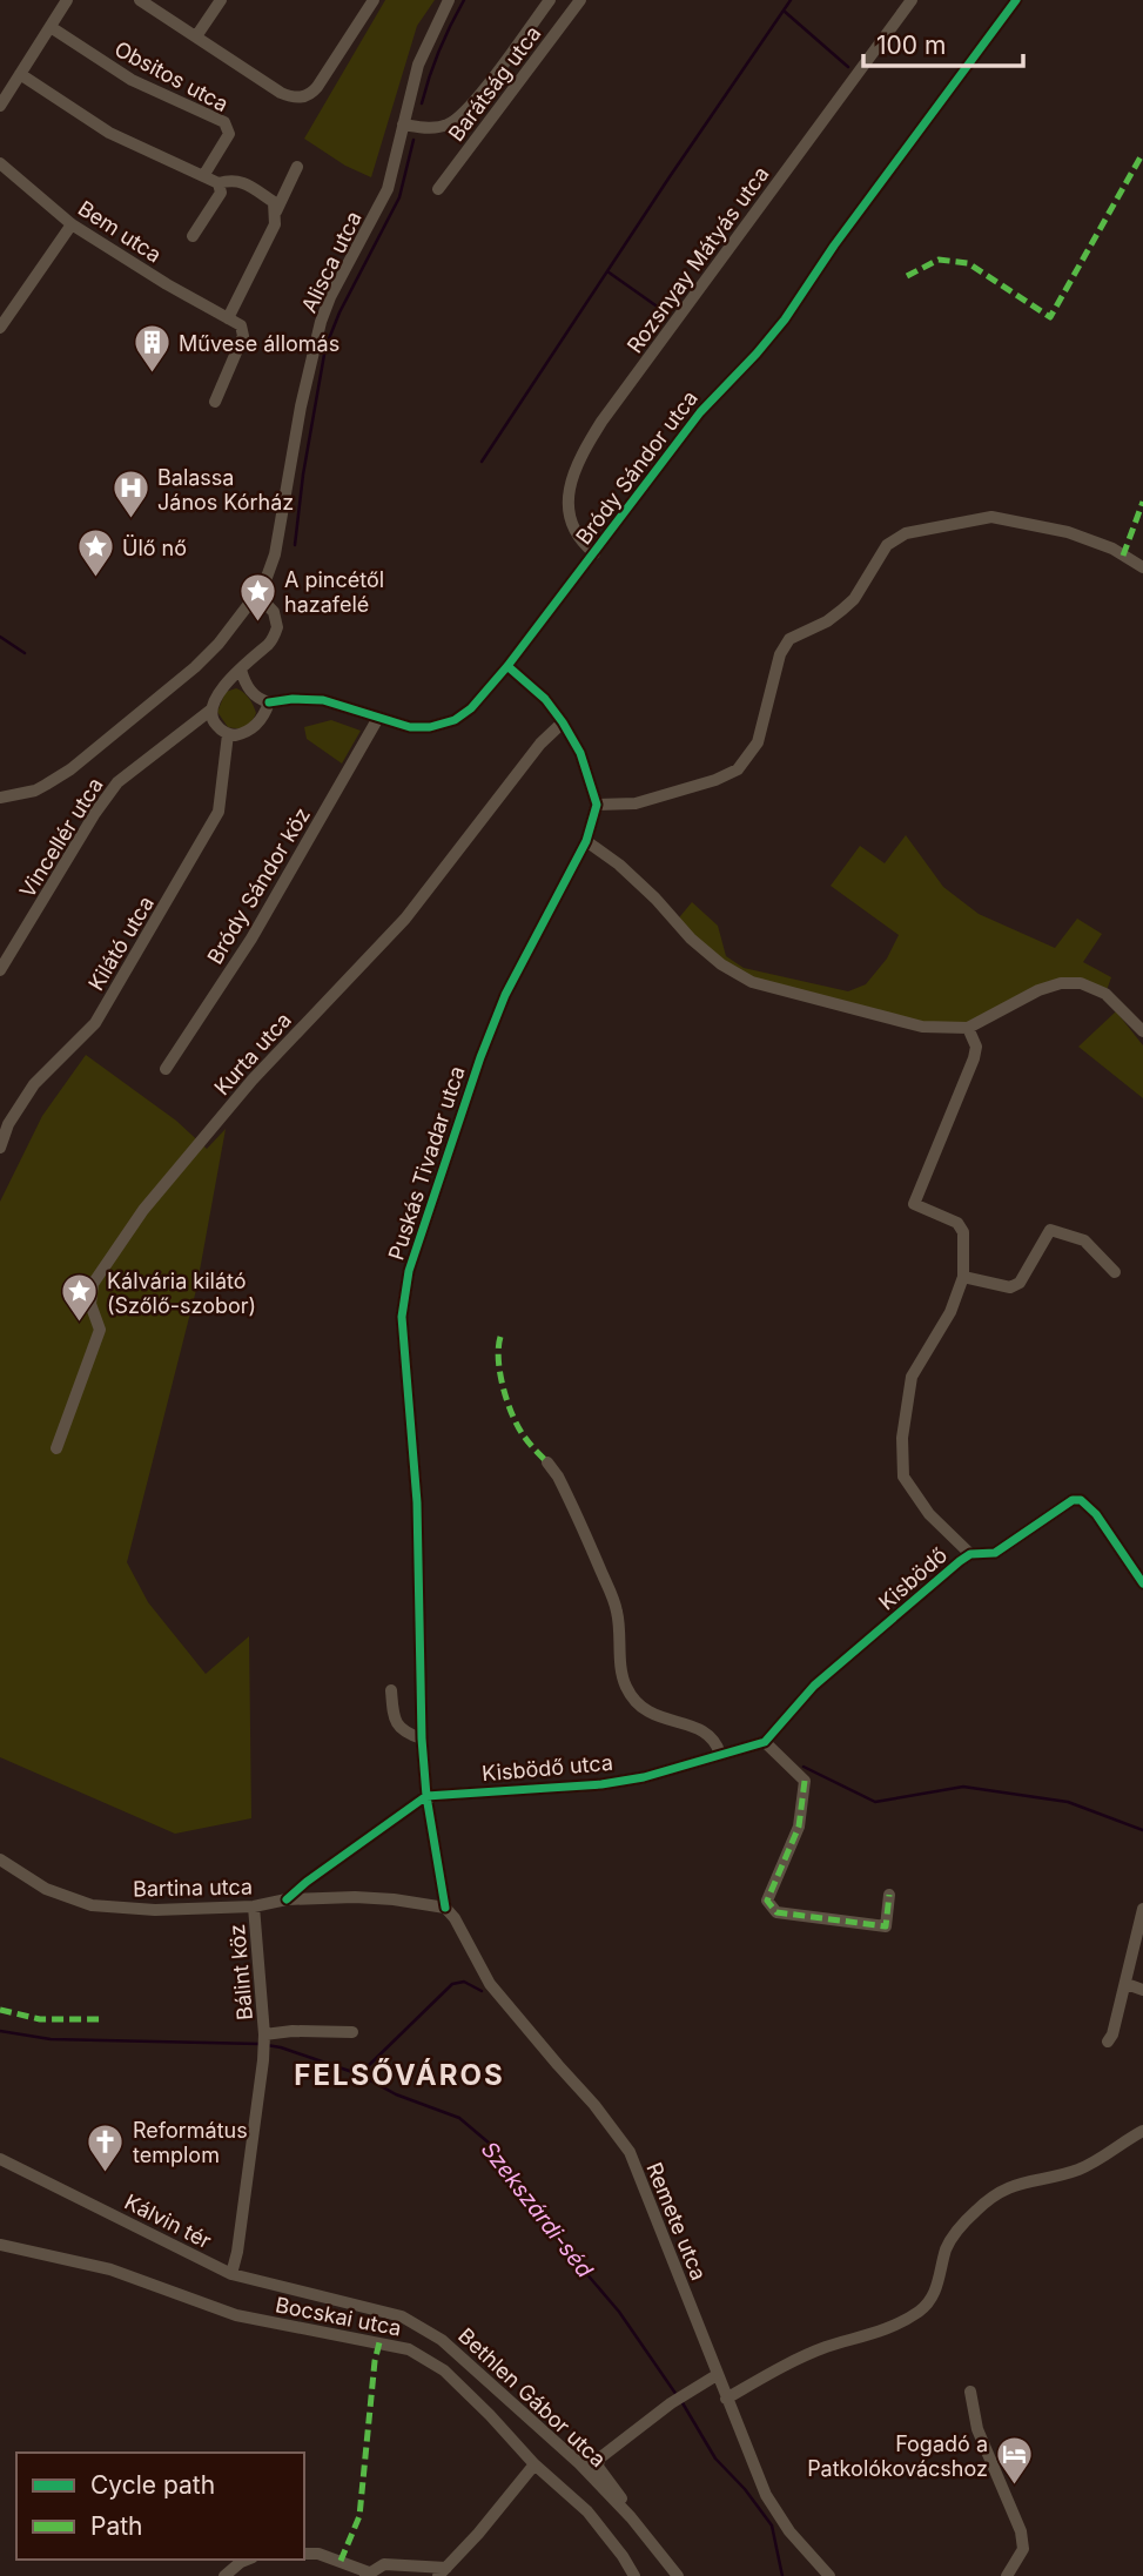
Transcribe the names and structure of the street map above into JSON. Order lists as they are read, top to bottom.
{
  "streets": {
    "street": [
      "Obsitos utca",
      "Barátság utca",
      "Bem utca",
      "Rozsnyay Mátyás utca",
      "Alisca utca",
      "Bródy Sándor utca",
      "Vincellér utca",
      "Bródy Sándor köz",
      "Kilátó utca",
      "Kurta utca",
      "Puskás Tivadar utca",
      "Kisbödő",
      "Kisbödő utca",
      "Bartina utca",
      "Bálint köz",
      "Kálvin tér",
      "Remete utca",
      "Bocskai utca",
      "Bethlen Gábor utca"
    ]
  },
  "crossings": [
    ["Barátság utca", "Alisca utca"],
    ["Rozsnyay Mátyás utca", "Bródy Sándor utca"],
    ["Alisca utca", "Vincellér utca"],
    ["Bródy Sándor utca", "Bródy Sándor köz"],
    ["Puskás Tivadar utca", "Kisbödő utca"],
    ["Puskás Tivadar utca", "Bartina utca"],
    ["Puskás Tivadar utca", "Remete utca"],
    ["Kisbödő", "Kisbödő utca"],
    ["Bartina utca", "Bálint köz"],
    ["Bartina utca", "Remete utca"],
    ["Bálint köz", "Kálvin tér"],
    ["Bálint köz", "Bethlen Gábor utca"],
    ["Kálvin tér", "Bethlen Gábor utca"]
  ],
  "districts": ["FELSŐVÁROS"],
  "water": ["Szekszárdi-séd"],
  "places": {
    "building": ["Művese állomás"],
    "hospital": ["Balassa János Kórház"],
    "place": ["Ülő nő", "A pincétől hazafelé", "Kálvária kilátó (Szőlő-szobor)"],
    "church": ["Református templom"],
    "hotel": ["Fogadó a Patkolókovácshoz"]
  },
  "legend": ["Cycle path", "Path"],
  "scale_bar": "100 m"
}
